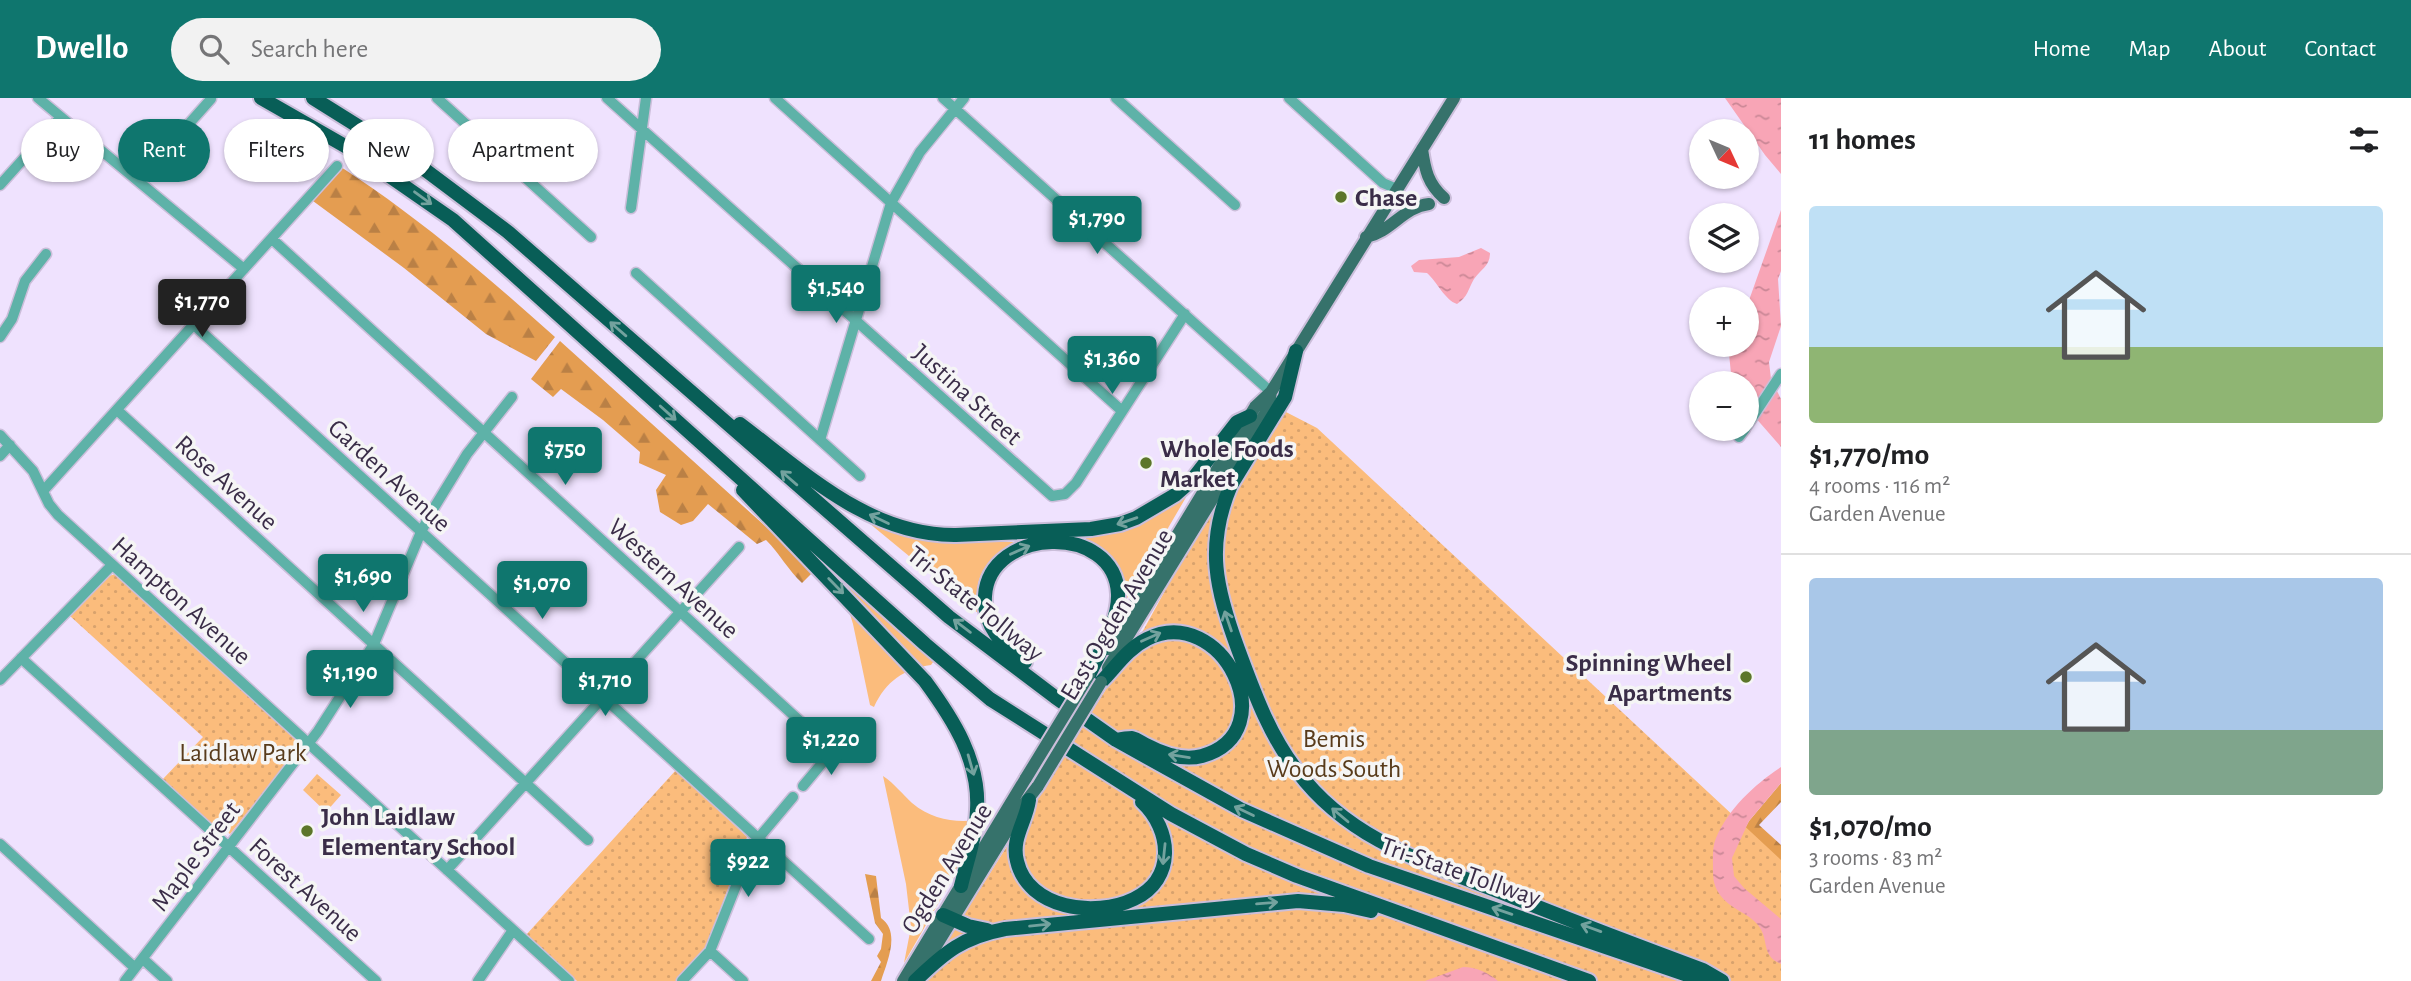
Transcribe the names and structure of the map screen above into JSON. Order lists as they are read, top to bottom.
{
  "streets": {
    "highway": ["Tri-State Tollway"],
    "main road": ["East Ogden Avenue", "Ogden Avenue"],
    "street": [
      "Justina Street",
      "Garden Avenue",
      "Rose Avenue",
      "Western Avenue",
      "Hampton Avenue",
      "Maple Street",
      "Forest Avenue"
    ]
  },
  "crossings": [
    ["Garden Avenue", "Maple Street"],
    ["Rose Avenue", "Maple Street"],
    ["Western Avenue", "Maple Street"],
    ["Hampton Avenue", "Maple Street"],
    ["East Ogden Avenue", "Ogden Avenue"],
    ["Maple Street", "Forest Avenue"]
  ],
  "parks": ["Bemis Woods South", "Laidlaw Park"],
  "places": [
    "Chase",
    "Whole Foods Market",
    "Spinning Wheel Apartments",
    "John Laidlaw Elementary School"
  ],
  "north": "bottom right",
  "page": {
    "header": "Dwello",
    "search": "Search here",
    "nav": [
      "Home",
      "Map",
      "About",
      "Contact"
    ],
    "heading": "11 homes",
    "map_buttons": ["+", "−"],
    "chip": [
      "Buy",
      "Rent",
      "Filters",
      "New",
      "Apartment"
    ],
    "list": [
      {
        "name": "$1,770/mo",
        "note": "4 rooms · 116 m² · Garden Avenue"
      },
      {
        "name": "$1,070/mo",
        "note": "3 rooms · 83 m² · Garden Avenue"
      }
    ],
    "price": [
      "$1,790",
      "$1,540",
      "$1,770",
      "$1,360",
      "$750",
      "$1,690",
      "$1,070",
      "$1,190",
      "$1,710",
      "$1,220",
      "$922"
    ]
  }
}
